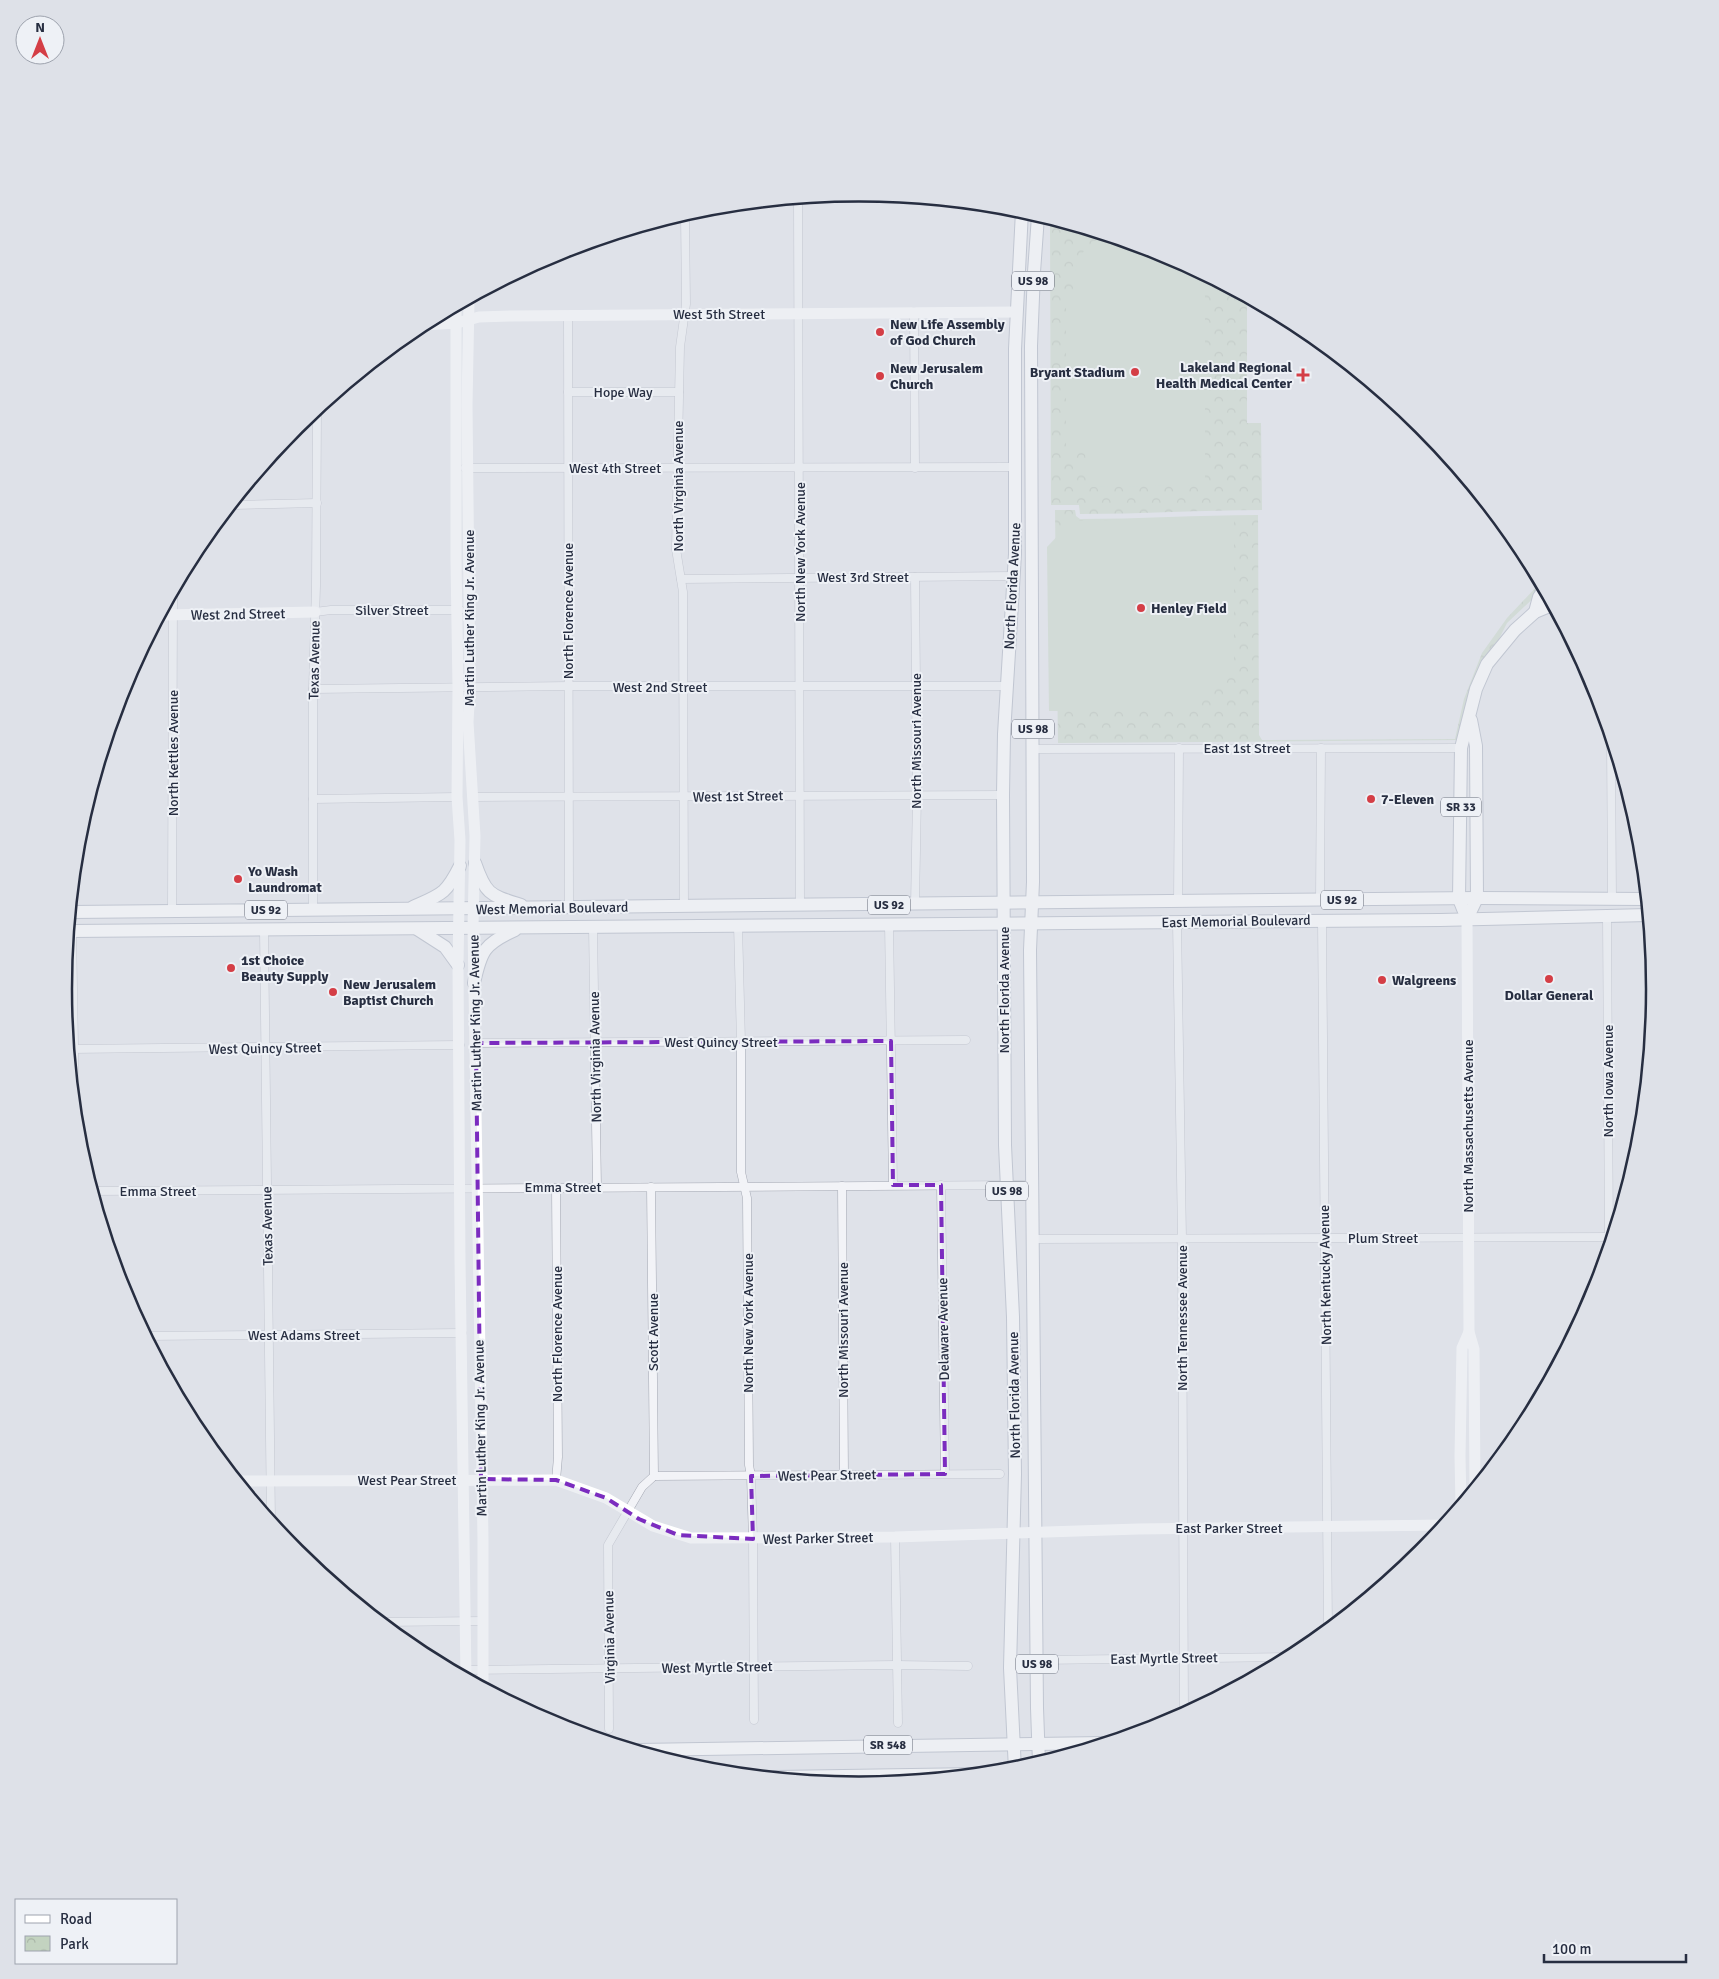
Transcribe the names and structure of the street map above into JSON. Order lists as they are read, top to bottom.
{
  "streets": {
    "main road": [
      "US 98",
      "North Florida Avenue",
      "SR 33",
      "US 92",
      "West Memorial Boulevard",
      "East Memorial Boulevard",
      "SR 548"
    ],
    "street": [
      "West 5th Street",
      "Hope Way",
      "West 4th Street",
      "North Virginia Avenue",
      "North New York Avenue",
      "West 3rd Street",
      "Silver Street",
      "North Florence Avenue",
      "West 2nd Street",
      "Martin Luther King Jr. Avenue",
      "Texas Avenue",
      "North Missouri Avenue",
      "East 1st Street",
      "North Kettles Avenue",
      "West 1st Street",
      "West Quincy Street",
      "North Iowa Avenue",
      "North Massachusetts Avenue",
      "Emma Street",
      "Plum Street",
      "North Kentucky Avenue",
      "North Tennessee Avenue",
      "Delaware Avenue",
      "Scott Avenue",
      "West Adams Street",
      "West Pear Street",
      "East Parker Street",
      "West Parker Street",
      "Virginia Avenue",
      "East Myrtle Street",
      "West Myrtle Street"
    ]
  },
  "crossings": [
    ["West 5th Street", "North Virginia Avenue"],
    ["West 5th Street", "North New York Avenue"],
    ["West 5th Street", "North Florida Avenue"],
    ["West 5th Street", "North Florence Avenue"],
    ["West 5th Street", "Martin Luther King Jr. Avenue"],
    ["Hope Way", "North Virginia Avenue"],
    ["Hope Way", "North Florence Avenue"],
    ["West 4th Street", "North Virginia Avenue"],
    ["West 4th Street", "North New York Avenue"],
    ["West 4th Street", "North Florida Avenue"],
    ["West 4th Street", "North Florence Avenue"],
    ["West 4th Street", "Martin Luther King Jr. Avenue"],
    ["North Virginia Avenue", "West 3rd Street"],
    ["North Virginia Avenue", "West 2nd Street"],
    ["North Virginia Avenue", "West 1st Street"],
    ["North Virginia Avenue", "West Memorial Boulevard"],
    ["North Virginia Avenue", "West Quincy Street"],
    ["North Virginia Avenue", "Emma Street"],
    ["North New York Avenue", "West 3rd Street"],
    ["North New York Avenue", "West 2nd Street"],
    ["North New York Avenue", "West 1st Street"],
    ["North New York Avenue", "West Memorial Boulevard"],
    ["North New York Avenue", "West Quincy Street"],
    ["North New York Avenue", "Emma Street"],
    ["North New York Avenue", "West Pear Street"],
    ["North New York Avenue", "West Parker Street"],
    ["North New York Avenue", "West Myrtle Street"],
    ["West 3rd Street", "North Florida Avenue"],
    ["West 3rd Street", "North Missouri Avenue"],
    ["North Florida Avenue", "West 2nd Street"],
    ["North Florida Avenue", "East 1st Street"],
    ["North Florida Avenue", "West 1st Street"],
    ["North Florida Avenue", "West Memorial Boulevard"],
    ["North Florida Avenue", "East Memorial Boulevard"],
    ["North Florida Avenue", "Emma Street"],
    ["North Florida Avenue", "Plum Street"],
    ["North Florida Avenue", "East Parker Street"],
    ["North Florida Avenue", "West Parker Street"],
    ["North Florida Avenue", "East Myrtle Street"],
    ["North Florida Avenue", "SR 548"],
    ["Silver Street", "West 2nd Street"],
    ["Silver Street", "Martin Luther King Jr. Avenue"],
    ["Silver Street", "Texas Avenue"],
    ["North Florence Avenue", "West 2nd Street"],
    ["North Florence Avenue", "West 1st Street"],
    ["North Florence Avenue", "West Memorial Boulevard"],
    ["North Florence Avenue", "Emma Street"],
    ["North Florence Avenue", "West Pear Street"],
    ["West 2nd Street", "Martin Luther King Jr. Avenue"],
    ["West 2nd Street", "Texas Avenue"],
    ["West 2nd Street", "North Missouri Avenue"],
    ["Martin Luther King Jr. Avenue", "West 1st Street"],
    ["Martin Luther King Jr. Avenue", "West Memorial Boulevard"],
    ["Martin Luther King Jr. Avenue", "West Quincy Street"],
    ["Martin Luther King Jr. Avenue", "Emma Street"],
    ["Martin Luther King Jr. Avenue", "West Adams Street"],
    ["Martin Luther King Jr. Avenue", "West Pear Street"],
    ["Martin Luther King Jr. Avenue", "West Myrtle Street"],
    ["Texas Avenue", "West Memorial Boulevard"],
    ["Texas Avenue", "West Quincy Street"],
    ["Texas Avenue", "Emma Street"],
    ["Texas Avenue", "West Adams Street"],
    ["Texas Avenue", "West Pear Street"],
    ["North Missouri Avenue", "West 1st Street"],
    ["North Missouri Avenue", "West Memorial Boulevard"],
    ["North Missouri Avenue", "Emma Street"],
    ["North Missouri Avenue", "West Pear Street"],
    ["East 1st Street", "SR 33"],
    ["North Kettles Avenue", "West Memorial Boulevard"],
    ["SR 33", "East Memorial Boulevard"],
    ["SR 33", "North Massachusetts Avenue"],
    ["West Memorial Boulevard", "East Memorial Boulevard"],
    ["East Memorial Boulevard", "North Iowa Avenue"],
    ["East Memorial Boulevard", "North Massachusetts Avenue"],
    ["East Memorial Boulevard", "North Kentucky Avenue"],
    ["East Memorial Boulevard", "North Tennessee Avenue"],
    ["North Massachusetts Avenue", "Plum Street"],
    ["Emma Street", "Delaware Avenue"],
    ["Emma Street", "Scott Avenue"],
    ["Plum Street", "North Kentucky Avenue"],
    ["Plum Street", "North Tennessee Avenue"],
    ["North Kentucky Avenue", "East Parker Street"],
    ["North Tennessee Avenue", "East Parker Street"],
    ["North Tennessee Avenue", "East Myrtle Street"],
    ["Delaware Avenue", "West Pear Street"],
    ["Scott Avenue", "West Pear Street"],
    ["West Pear Street", "West Parker Street"],
    ["West Pear Street", "Virginia Avenue"],
    ["East Parker Street", "West Parker Street"],
    ["West Parker Street", "Virginia Avenue"],
    ["Virginia Avenue", "West Myrtle Street"]
  ],
  "places": {
    "other": [
      "New Life Assembly of God Church",
      "Bryant Stadium",
      "New Jerusalem Church",
      "Henley Field",
      "7-Eleven",
      "Yo Wash Laundromat",
      "1st Choice Beauty Supply",
      "Dollar General",
      "Walgreens",
      "New Jerusalem Baptist Church"
    ],
    "health": ["Lakeland Regional Health Medical Center"]
  },
  "legend": ["Road", "Park"],
  "scale_bar": "100 m",
  "north": "top"
}
